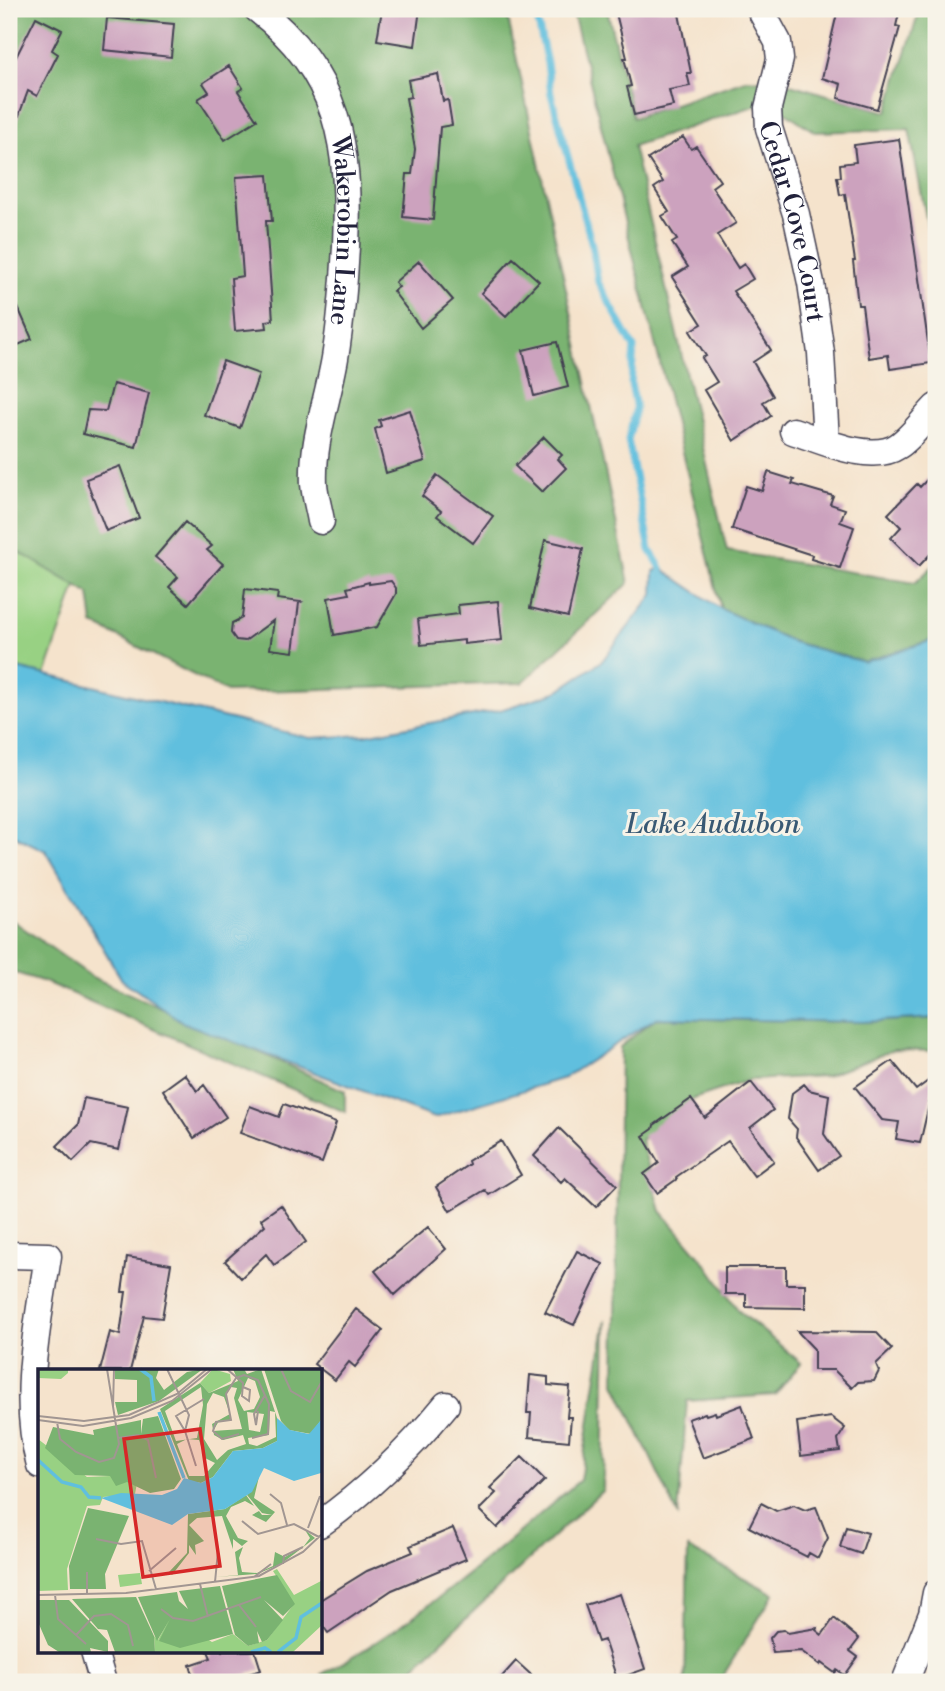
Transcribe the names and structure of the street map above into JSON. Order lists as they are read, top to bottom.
{
  "streets": {
    "street": ["Cedar Cove Court", "Wakerobin Lane"]
  },
  "water": ["Lake Audubon"]
}
